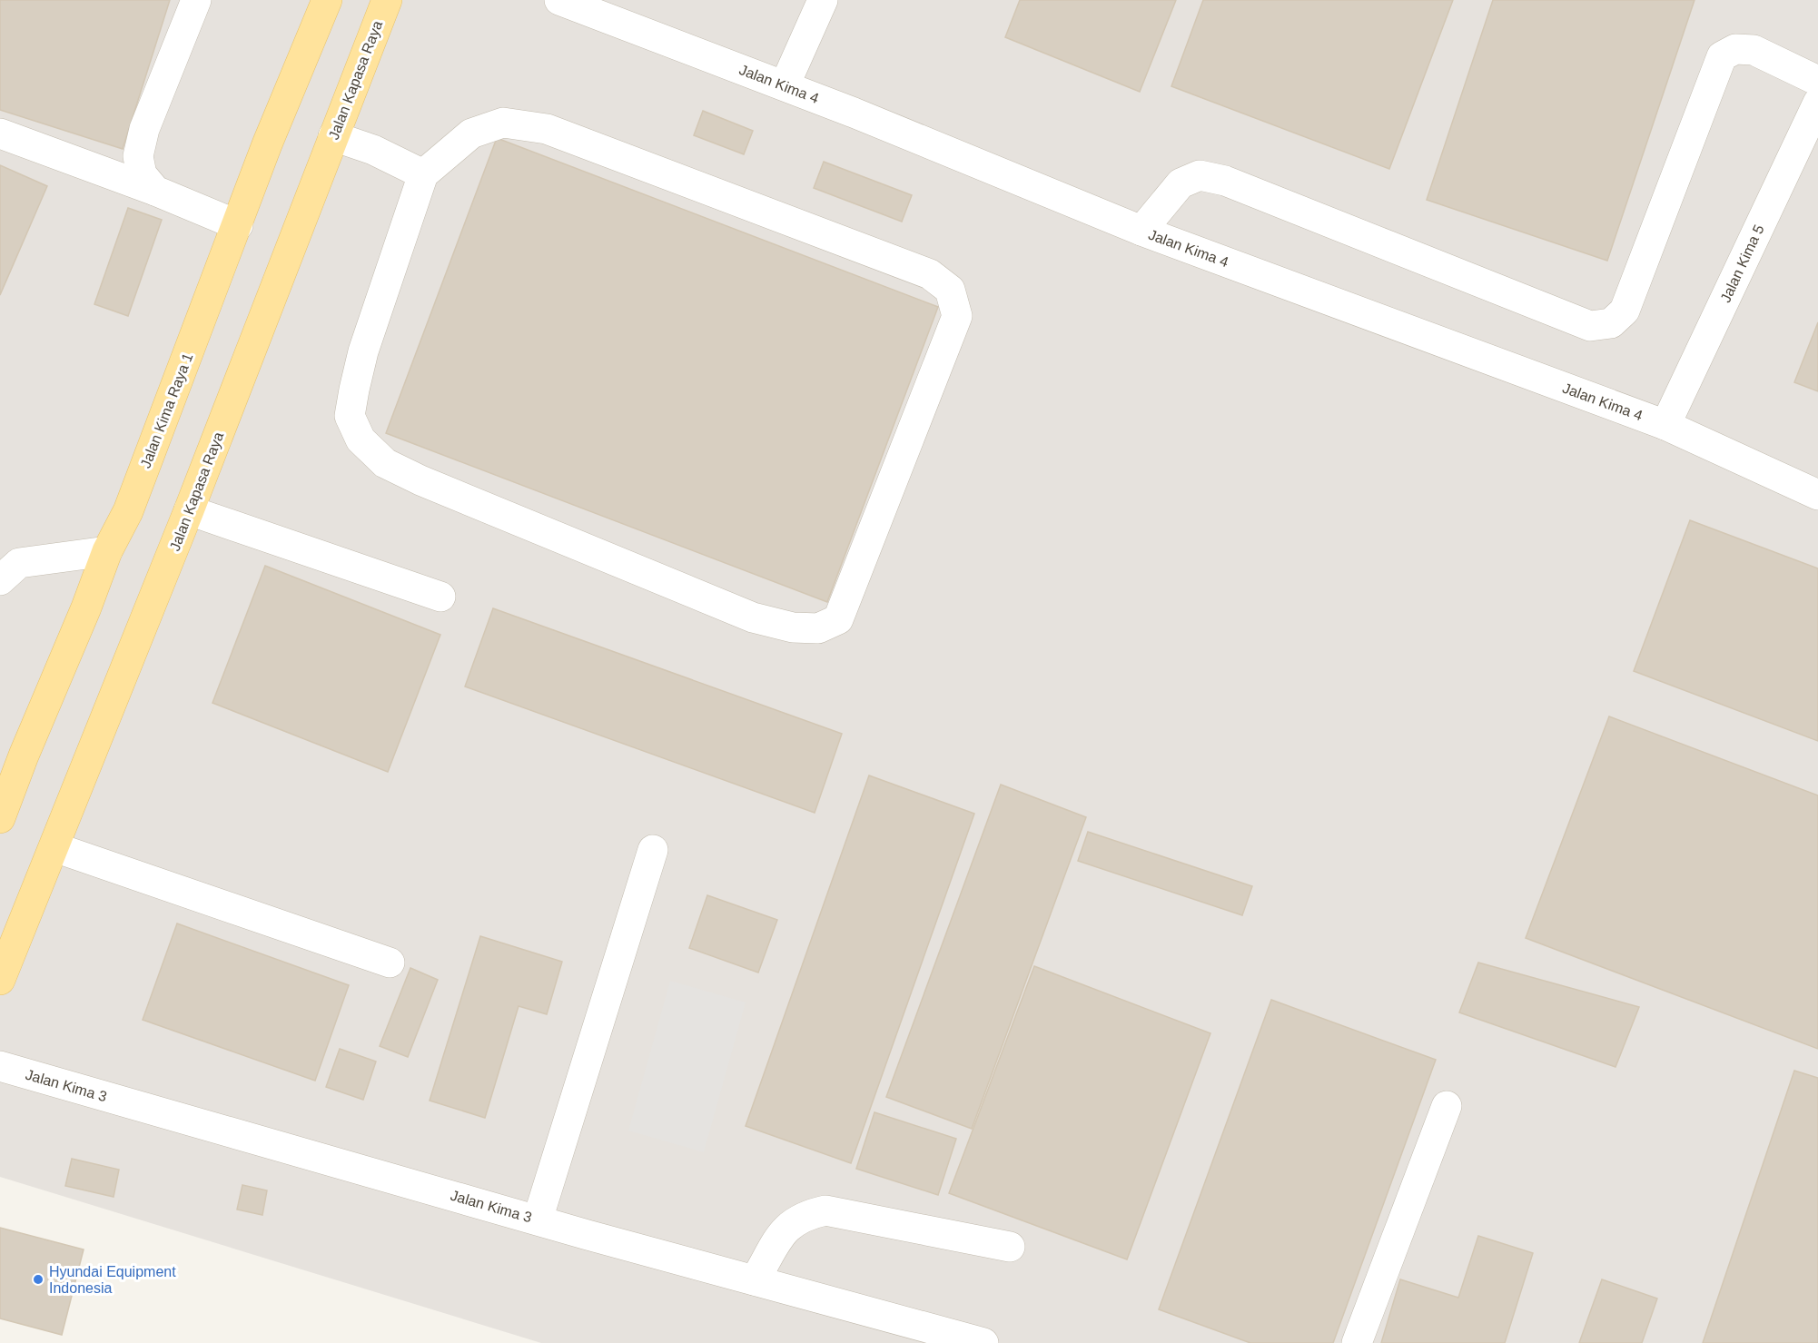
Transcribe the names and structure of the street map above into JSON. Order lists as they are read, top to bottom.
{
  "streets": {
    "main road": ["Jalan Kapasa Raya", "Jalan Kima Raya 1"],
    "street": ["Jalan Kima 4", "Jalan Kima 5", "Jalan Kima 3"]
  },
  "crossings": [
    ["Jalan Kima 4", "Jalan Kima 5"]
  ],
  "places": ["Hyundai Equipment Indonesia"]
}
